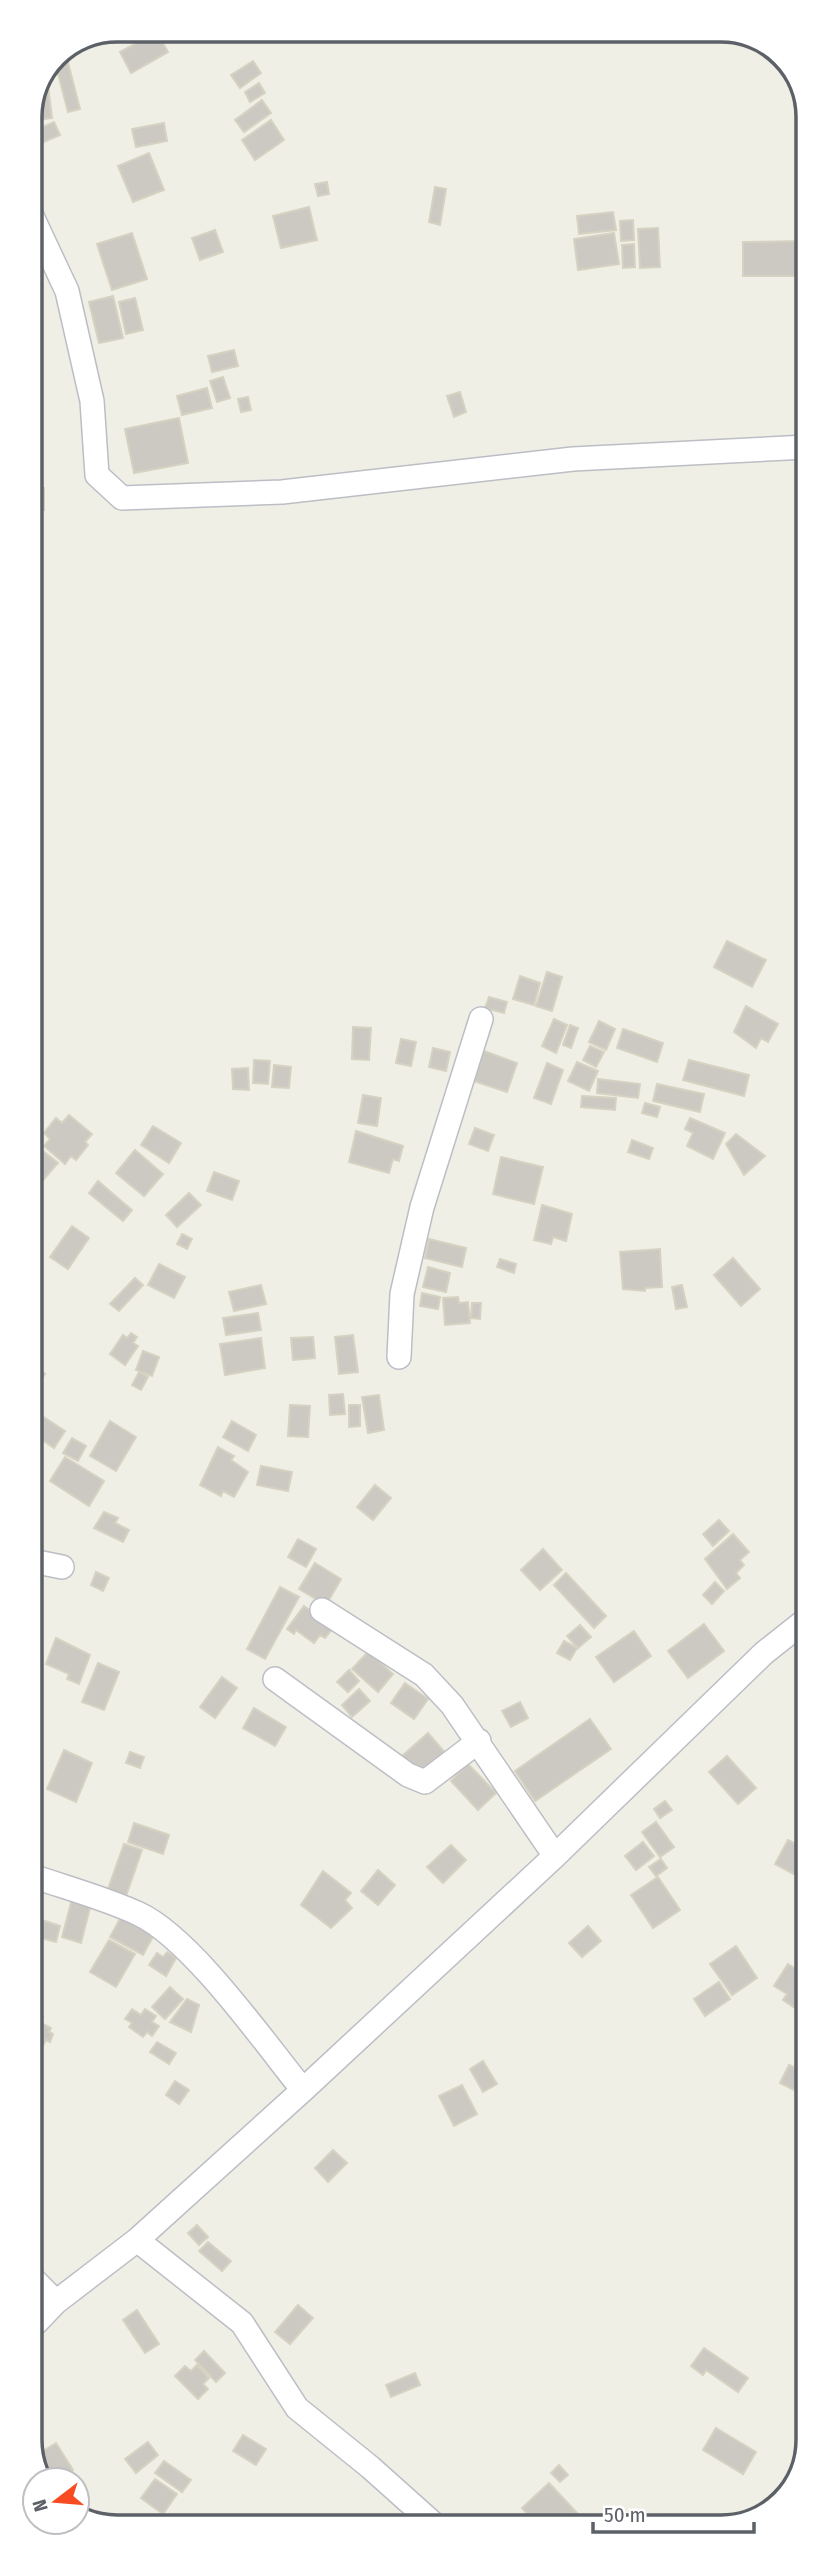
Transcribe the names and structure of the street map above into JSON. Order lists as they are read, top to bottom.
{
  "scale_bar": "50 m",
  "north": "left"
}
